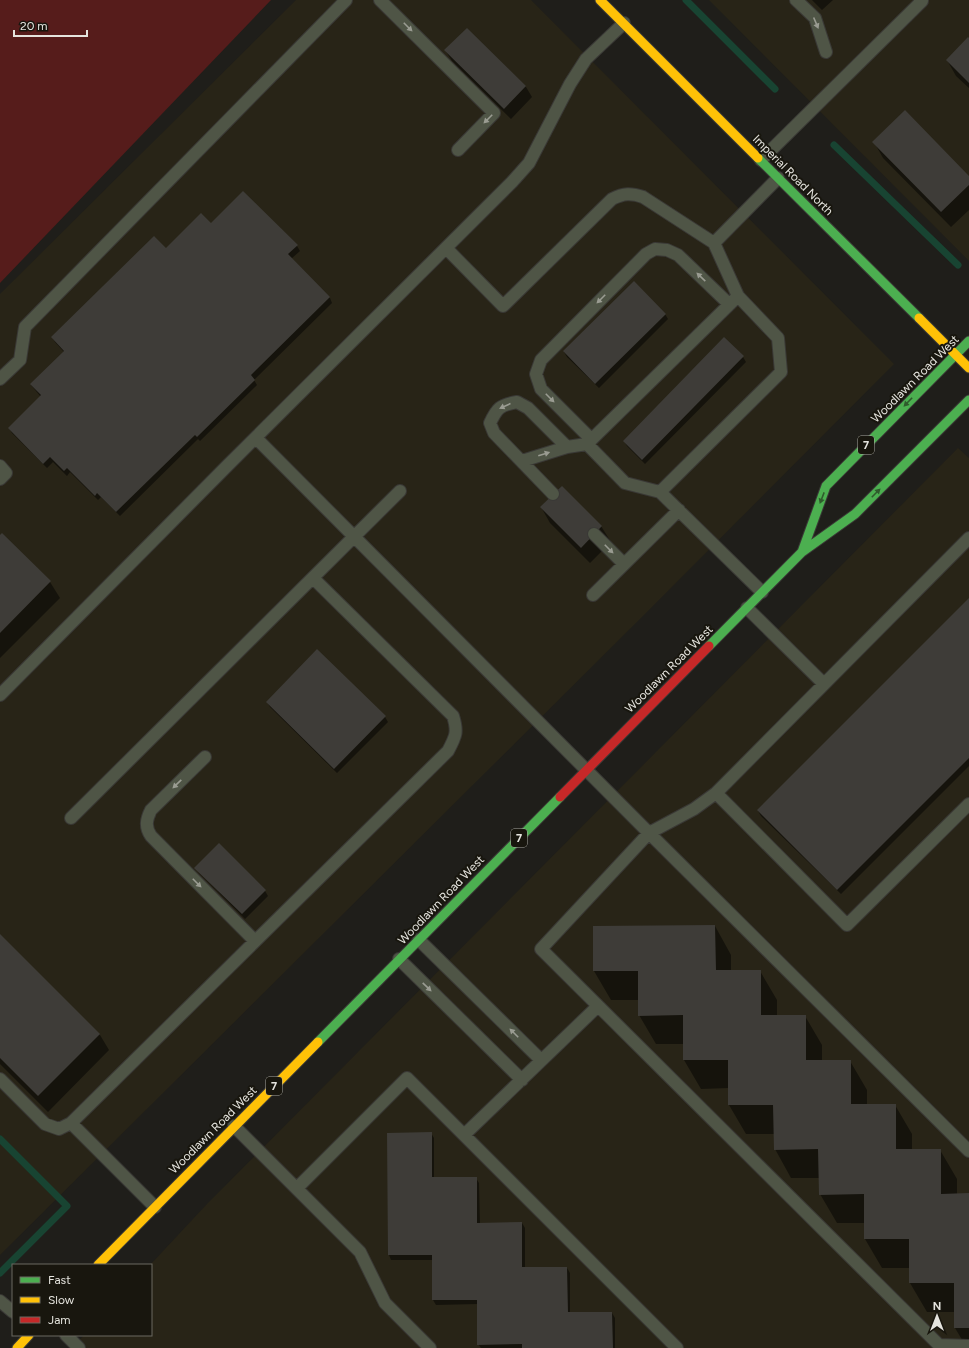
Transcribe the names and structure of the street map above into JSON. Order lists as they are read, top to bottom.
{
  "streets": {
    "main road": ["Imperial Road North", "Woodlawn Road West", "7"]
  },
  "crossings": [
    ["Imperial Road North", "Woodlawn Road West"]
  ],
  "legend": ["Fast", "Slow", "Jam"],
  "scale_bar": "20 m",
  "north": "top"
}
